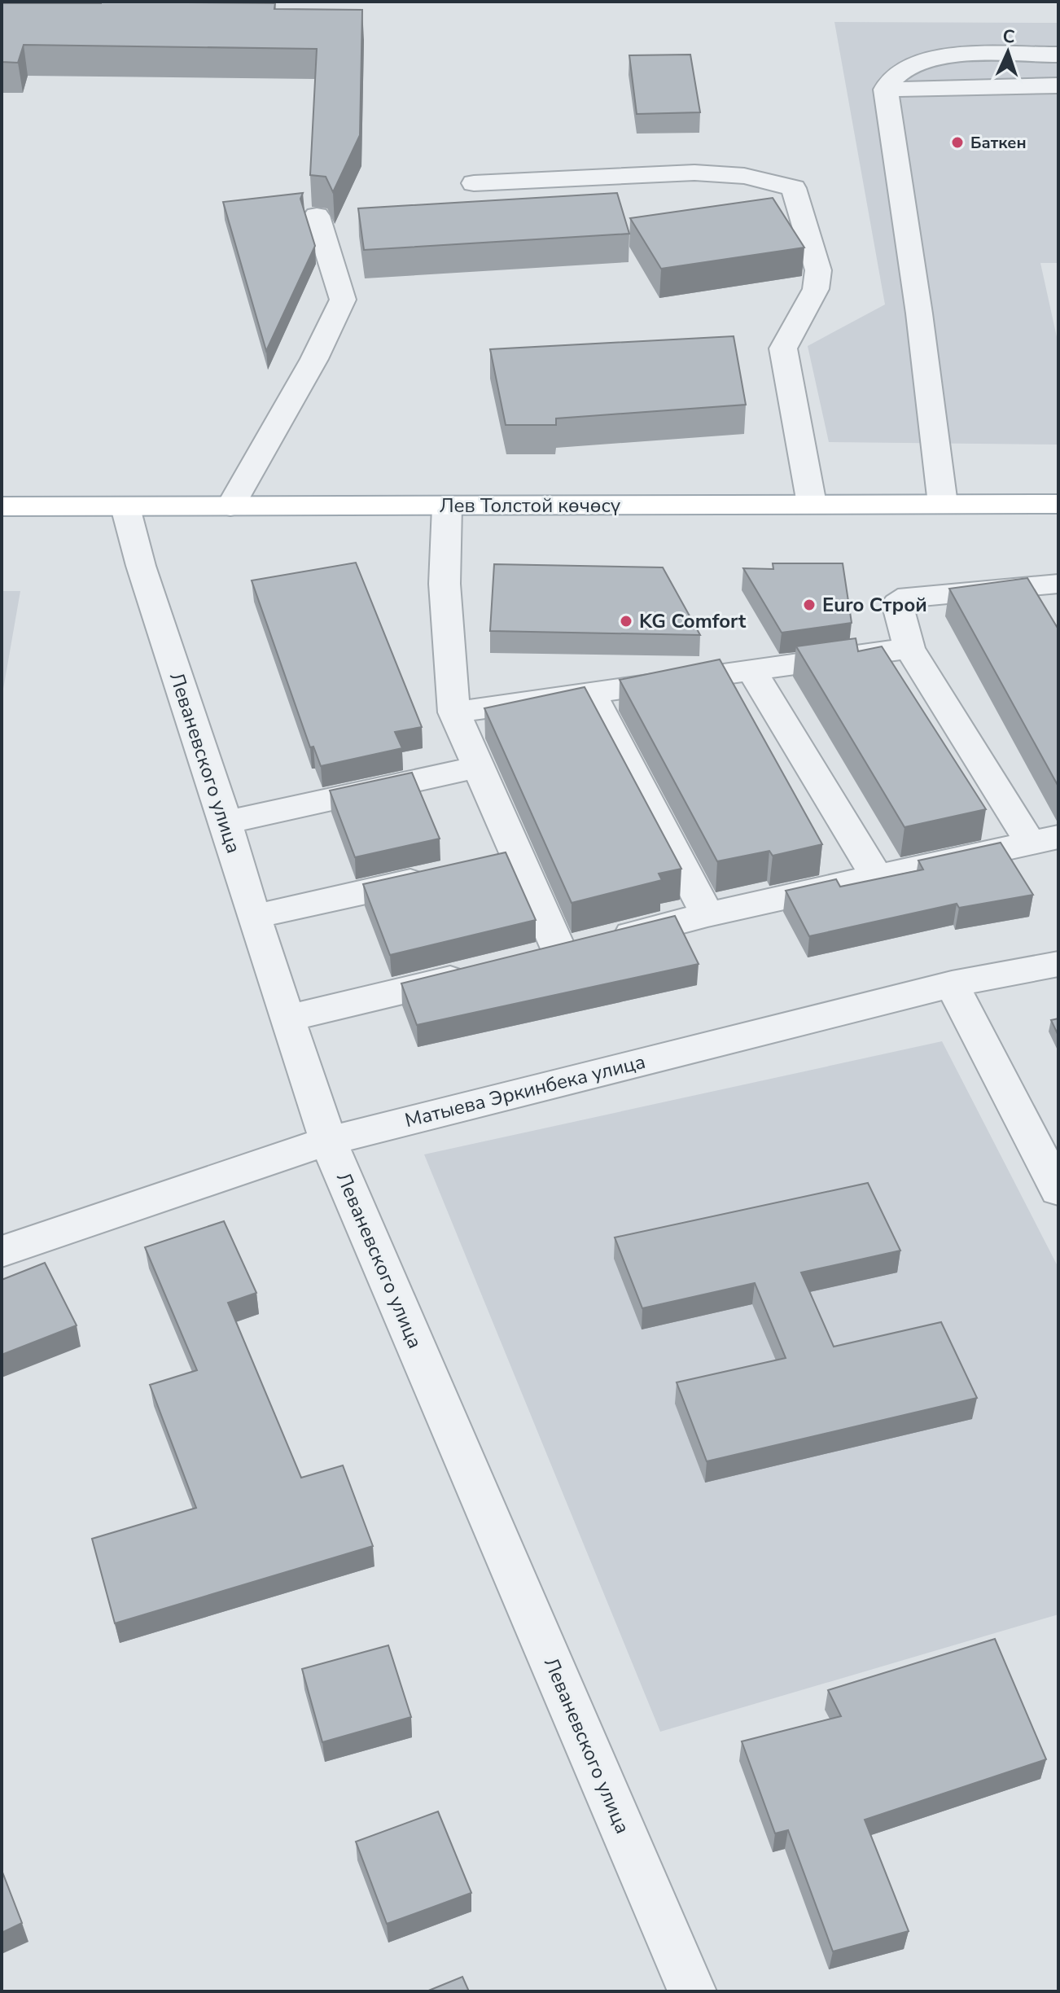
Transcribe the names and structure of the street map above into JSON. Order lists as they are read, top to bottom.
{
  "streets": {
    "main road": ["Лев Толстой көчөсү"],
    "street": ["Леваневского улица", "Матыева Эркинбека улица"]
  },
  "crossings": [
    ["Лев Толстой көчөсү", "Леваневского улица"],
    ["Леваневского улица", "Матыева Эркинбека улица"]
  ],
  "places": ["Баткен", "Euro Строй", "KG Comfort"],
  "north": "top"
}
